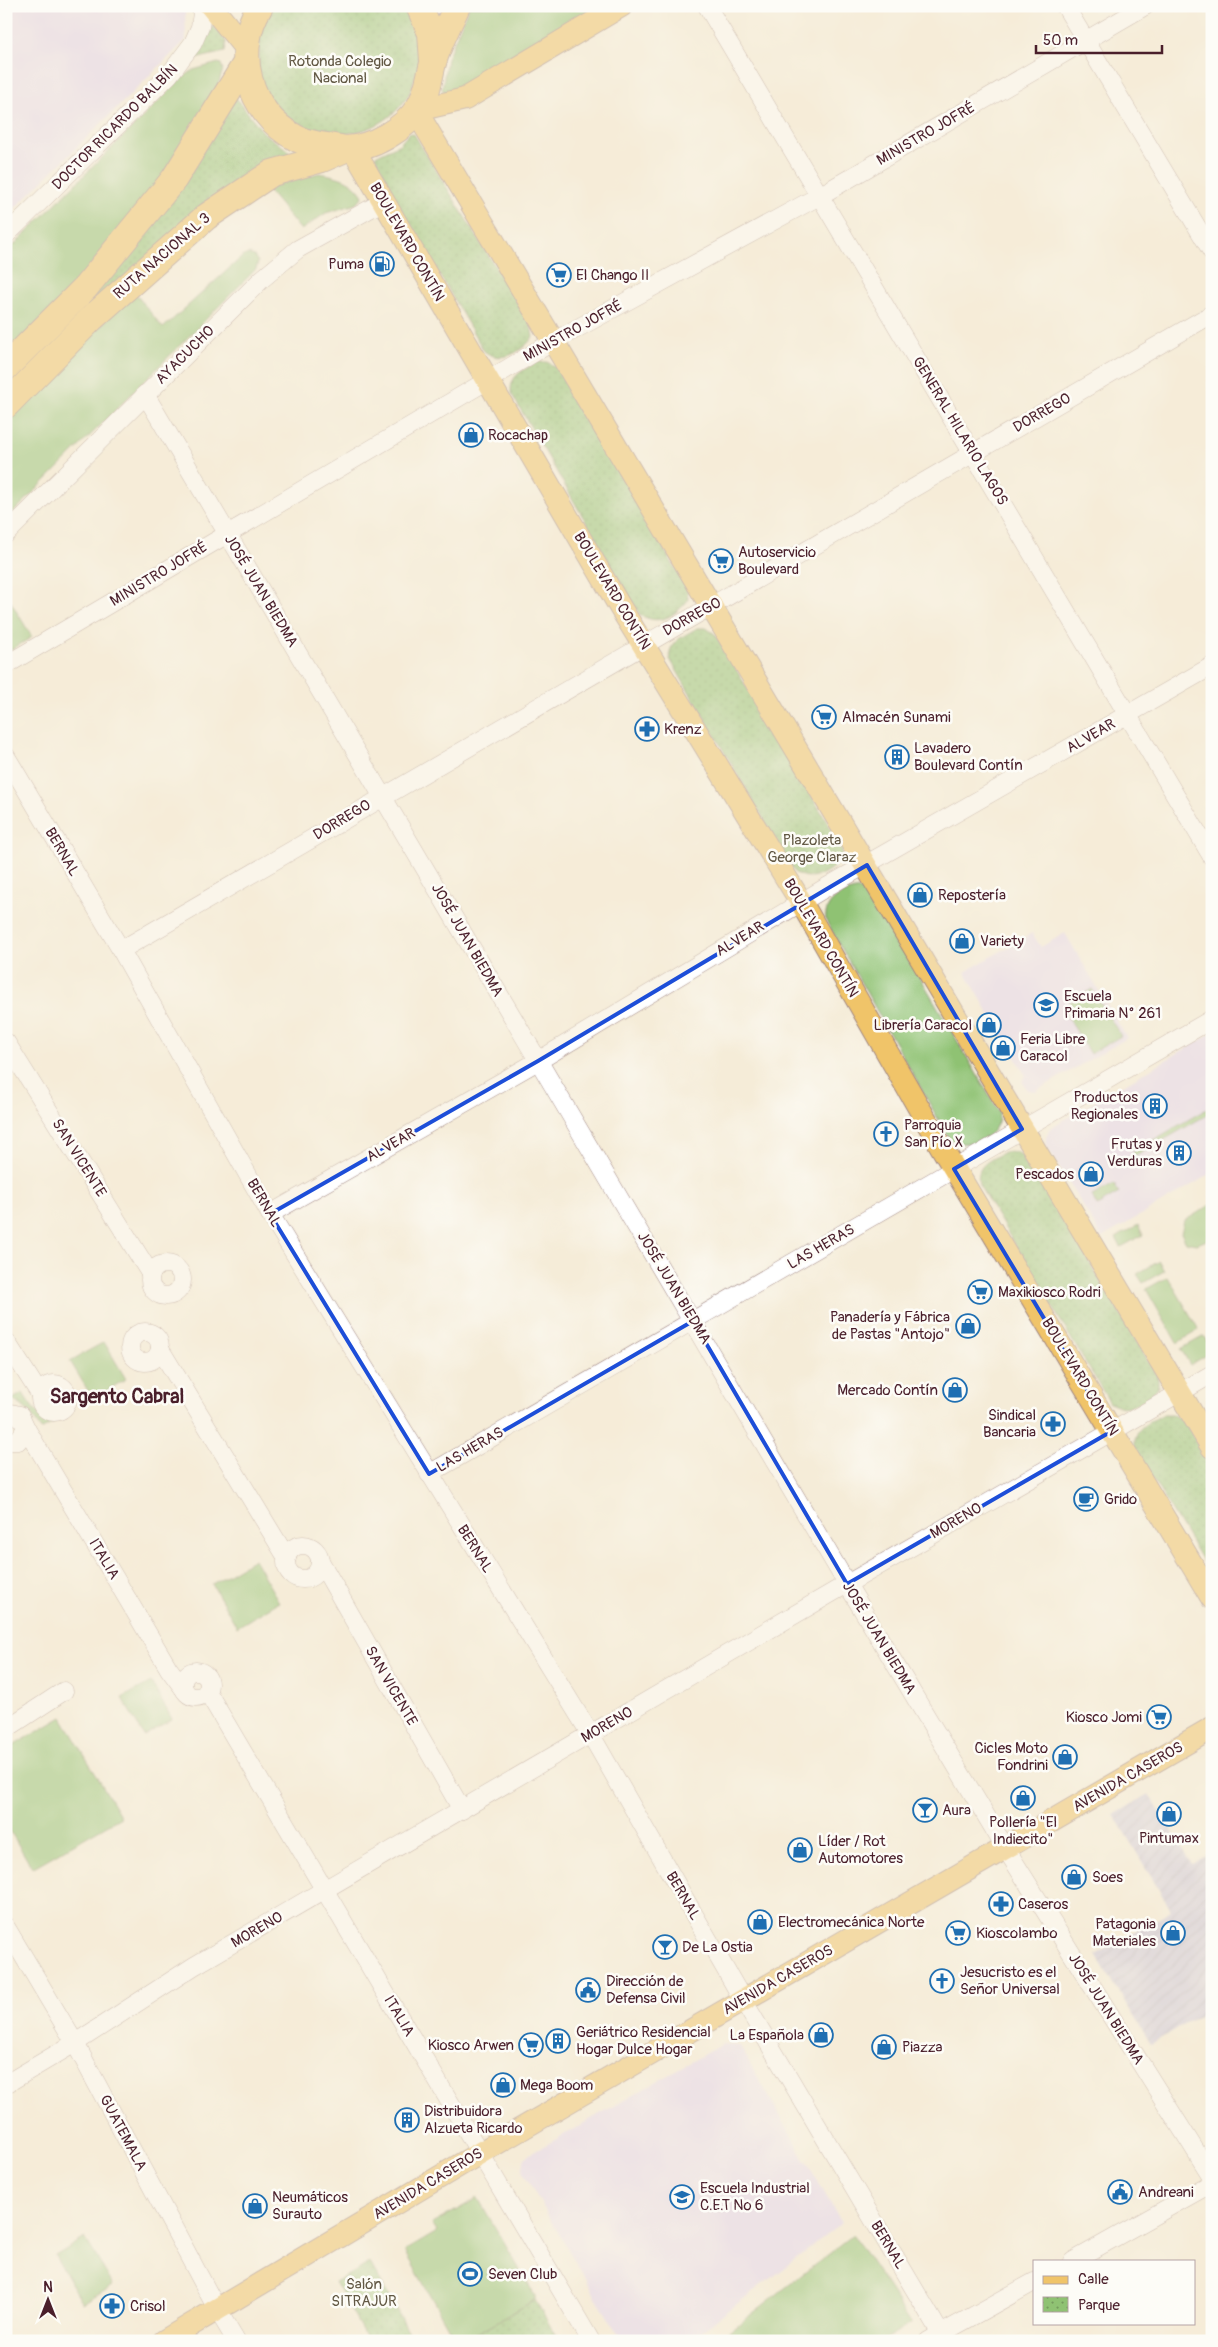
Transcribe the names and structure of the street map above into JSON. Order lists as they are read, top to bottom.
{
  "streets": {
    "highway": ["RUTA NACIONAL 3"],
    "main road": ["BOULEVARD CONTÍN", "AVENIDA CASEROS"],
    "street": [
      "DOCTOR RICARDO BALBÍN",
      "MINISTRO JOFRÉ",
      "AYACUCHO",
      "DORREGO",
      "GENERAL HILARIO LAGOS",
      "JOSÉ JUAN BIEDMA",
      "ALVEAR",
      "BERNAL",
      "SAN VICENTE",
      "LAS HERAS",
      "MORENO",
      "ITALIA",
      "GUATEMALA"
    ]
  },
  "crossings": [
    ["MINISTRO JOFRÉ", "BOULEVARD CONTÍN"],
    ["MINISTRO JOFRÉ", "GENERAL HILARIO LAGOS"],
    ["MINISTRO JOFRÉ", "JOSÉ JUAN BIEDMA"],
    ["BOULEVARD CONTÍN", "RUTA NACIONAL 3"],
    ["BOULEVARD CONTÍN", "AYACUCHO"],
    ["BOULEVARD CONTÍN", "DORREGO"],
    ["BOULEVARD CONTÍN", "ALVEAR"],
    ["BOULEVARD CONTÍN", "LAS HERAS"],
    ["BOULEVARD CONTÍN", "MORENO"],
    ["AYACUCHO", "JOSÉ JUAN BIEDMA"],
    ["DORREGO", "GENERAL HILARIO LAGOS"],
    ["DORREGO", "JOSÉ JUAN BIEDMA"],
    ["DORREGO", "BERNAL"],
    ["GENERAL HILARIO LAGOS", "ALVEAR"],
    ["JOSÉ JUAN BIEDMA", "ALVEAR"],
    ["JOSÉ JUAN BIEDMA", "LAS HERAS"],
    ["JOSÉ JUAN BIEDMA", "MORENO"],
    ["JOSÉ JUAN BIEDMA", "AVENIDA CASEROS"],
    ["ALVEAR", "BERNAL"],
    ["BERNAL", "LAS HERAS"],
    ["BERNAL", "MORENO"],
    ["BERNAL", "AVENIDA CASEROS"],
    ["SAN VICENTE", "MORENO"],
    ["MORENO", "ITALIA"],
    ["MORENO", "GUATEMALA"],
    ["ITALIA", "AVENIDA CASEROS"],
    ["AVENIDA CASEROS", "GUATEMALA"]
  ],
  "districts": ["Sargento Cabral"],
  "parks": ["Rotonda Colegio Nacional", "Plazoleta George Claraz", "Salón SITRAJUR"],
  "places": {
    "fuel station": ["Puma"],
    "supermarket": [
      "El Chango II",
      "Autoservicio Boulevard",
      "Almacén Sunami",
      "Maxikiosco Rodri",
      "Kiosco Jomi",
      "Kioscolambo",
      "Kiosco Arwen"
    ],
    "shop": [
      "Rocachap",
      "Repostería",
      "Variety",
      "Librería Caracol",
      "Feria Libre Caracol",
      "Pescados",
      "Panadería y Fábrica de Pastas \"Antojo\"",
      "Mercado Contín",
      "Cicles Moto Fondrini",
      "Pollería \"El Indiecito\"",
      "Pintumax",
      "Líder / Rot Automotores",
      "Soes",
      "Electromecánica Norte",
      "Patagonia Materiales",
      "La Española",
      "Piazza",
      "Mega Boom",
      "Neumáticos Surauto"
    ],
    "pharmacy": [
      "Krenz",
      "Sindical Bancaria",
      "Caseros",
      "Crisol"
    ],
    "building": [
      "Lavadero Boulevard Contín",
      "Productos Regionales",
      "Frutas y Verduras",
      "Geriátrico Residencial Hogar Dulce Hogar",
      "Distribuidora Alzueta Ricardo"
    ],
    "school or university": ["Escuela Primaria N° 261", "Escuela Industrial C.E.T Nº 6"],
    "church": ["Parroquia San Pío X", "Jesucristo es el Señor Universal"],
    "cafe": ["Grido"],
    "bar": ["Aura", "De La Ostia"],
    "public building": ["Dirección de Defensa Civil", "Andreani"],
    "sports": ["Seven Club"]
  },
  "legend": ["Calle", "Parque"],
  "scale_bar": "50 m",
  "north": "top"
}
